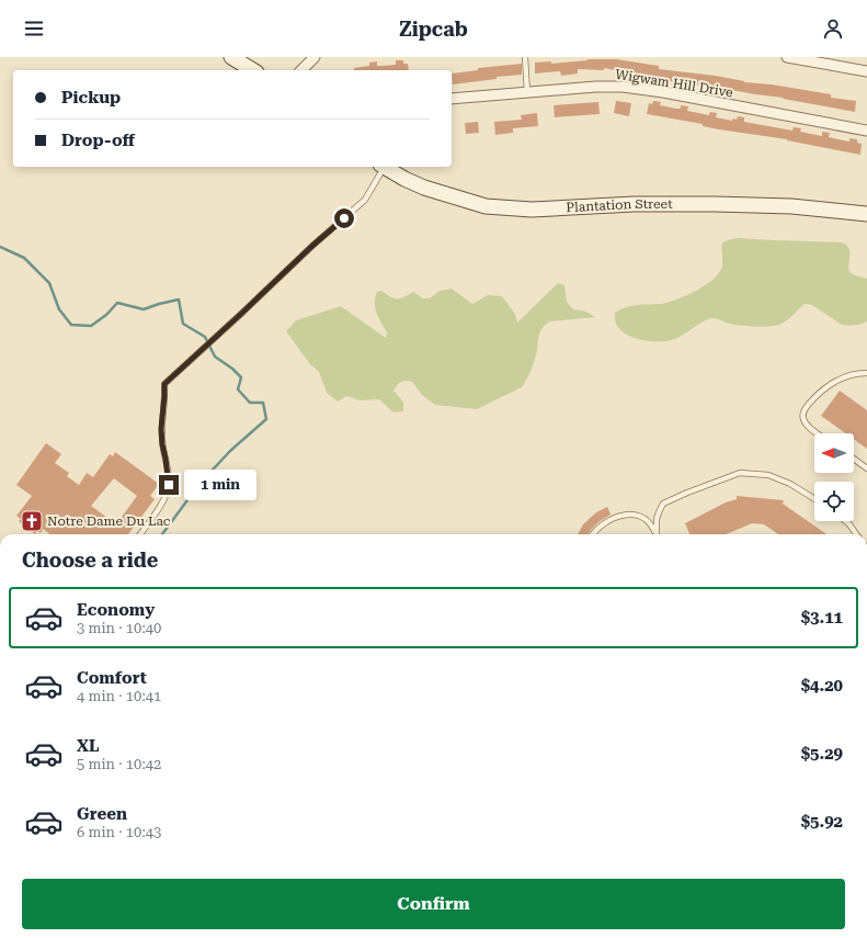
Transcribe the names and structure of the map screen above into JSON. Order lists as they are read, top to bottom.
{
  "streets": {
    "main road": ["Plantation Street"],
    "street": ["Wigwam Hill Drive"]
  },
  "places": {
    "church": ["Notre Dame Du Lac"]
  },
  "north": "left",
  "page": {
    "header": "Zipcab",
    "banner": ["Pickup", "Drop-off"],
    "bubble": "1 min",
    "heading": "Choose a ride",
    "list": [
      {
        "name": "Economy",
        "note": "3 min · 10:40",
        "value": "$3.11"
      },
      {
        "name": "Comfort",
        "note": "4 min · 10:41",
        "value": "$4.20"
      },
      {
        "name": "XL",
        "note": "5 min · 10:42",
        "value": "$5.29"
      },
      {
        "name": "Green",
        "note": "6 min · 10:43",
        "value": "$5.92"
      }
    ],
    "buttons": "Confirm"
  }
}
